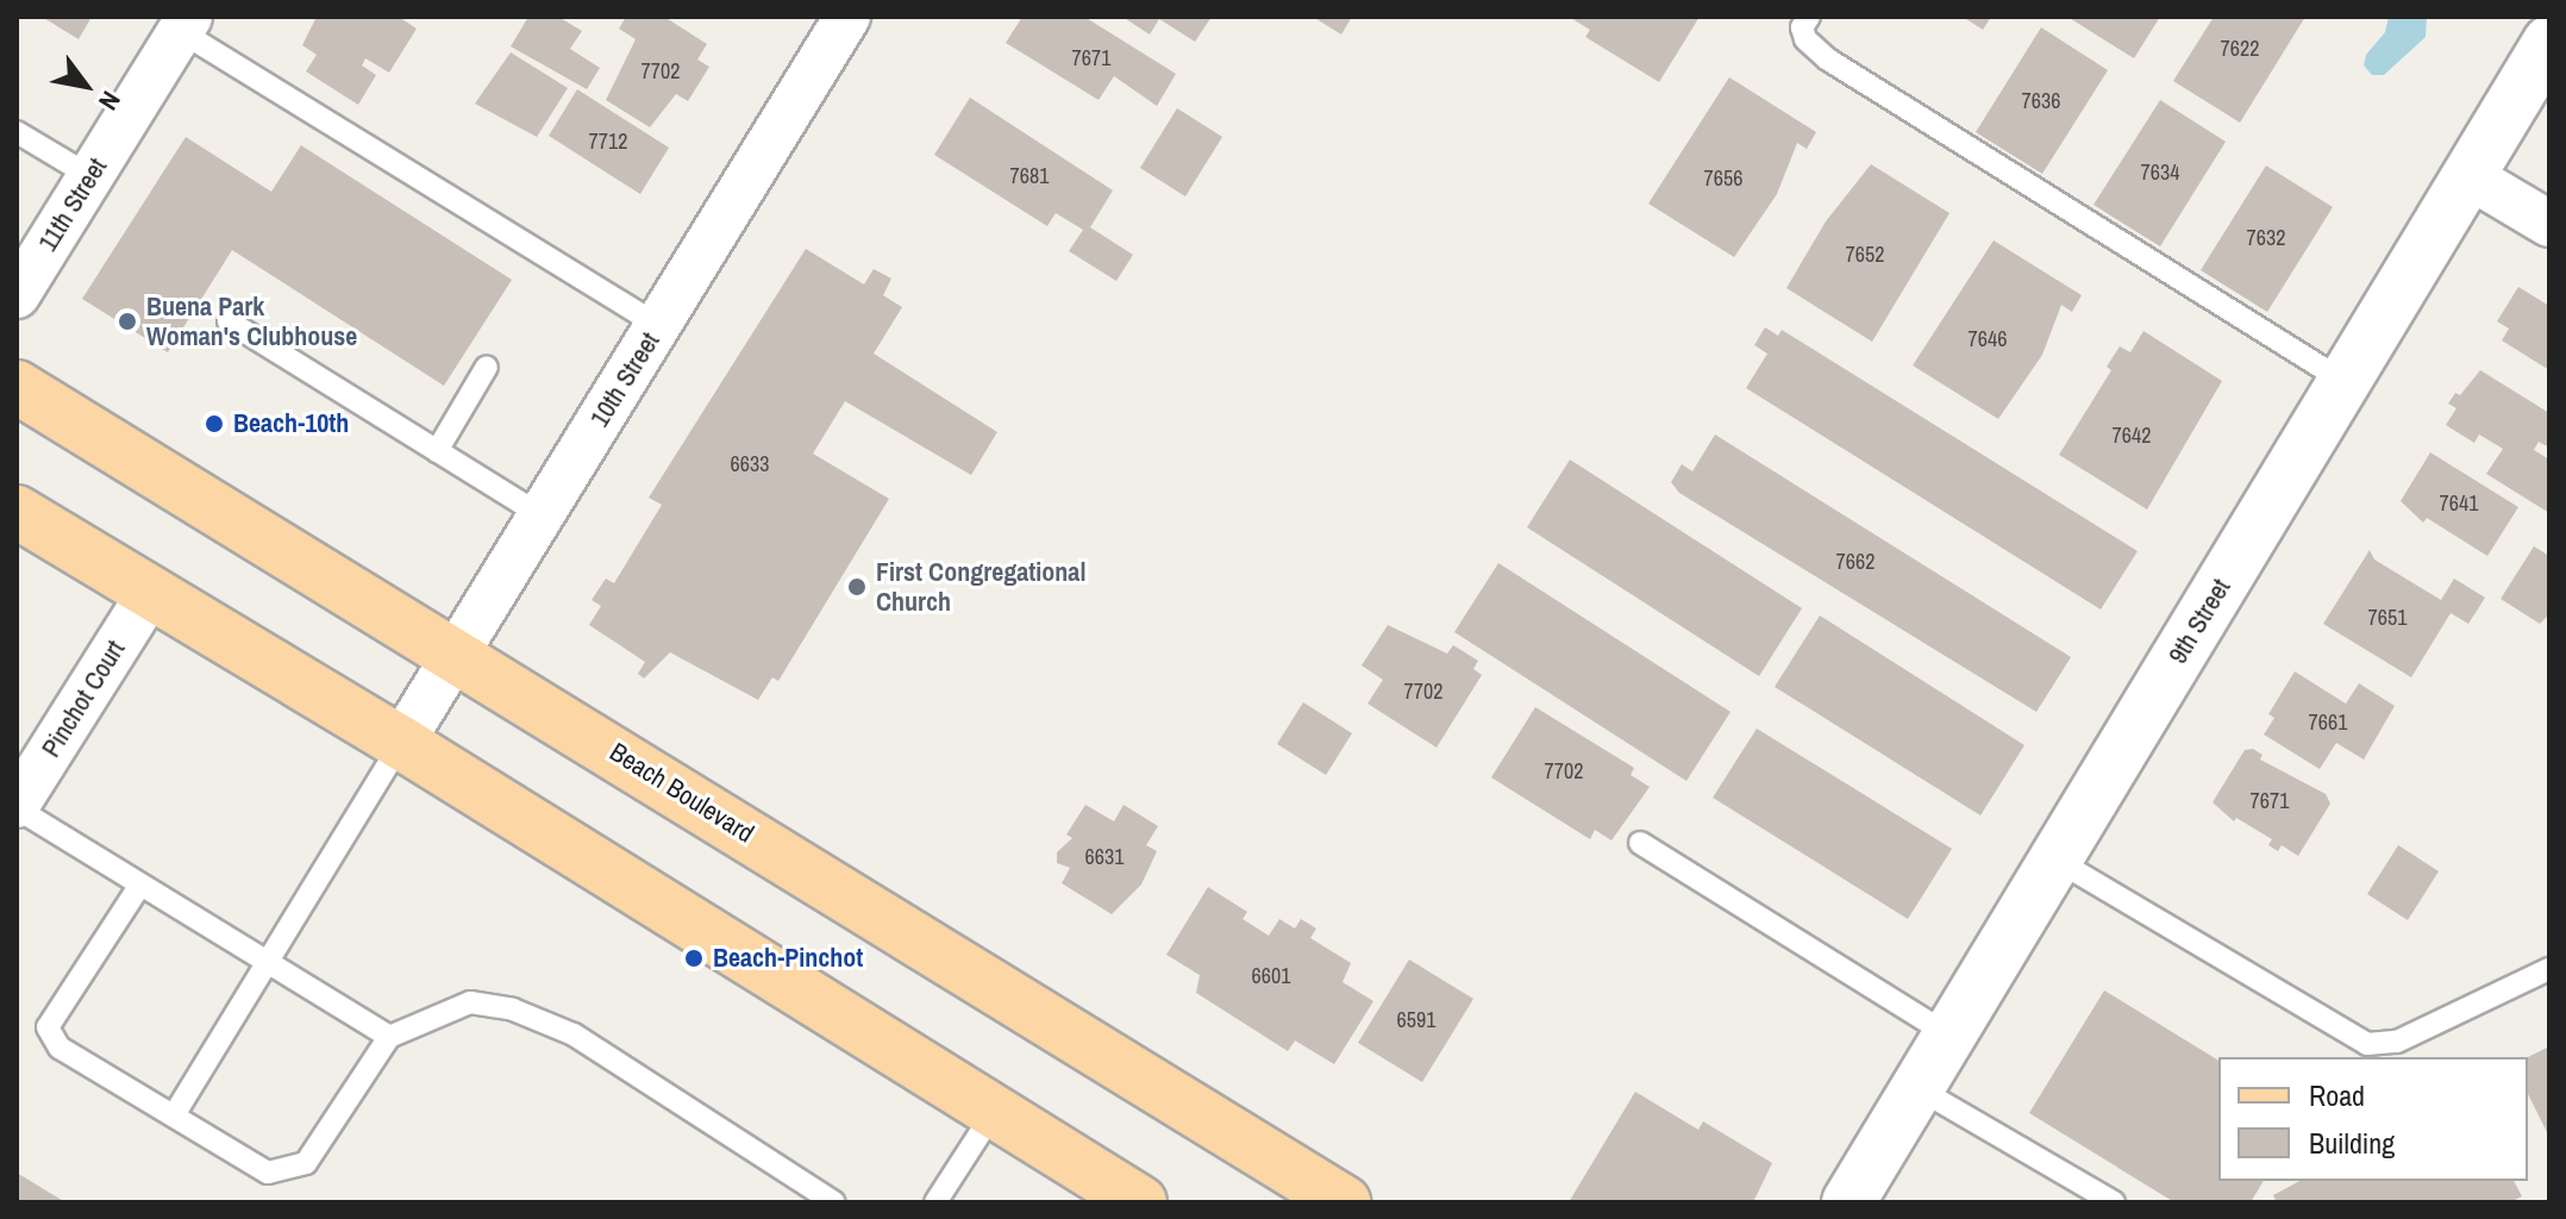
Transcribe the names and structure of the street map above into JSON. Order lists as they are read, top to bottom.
{
  "streets": {
    "main road": ["Beach Boulevard"],
    "street": [
      "11th Street",
      "10th Street",
      "9th Street",
      "Pinchot Court"
    ]
  },
  "crossings": [
    ["10th Street", "Beach Boulevard"]
  ],
  "places": [
    "Buena Park Woman's Clubhouse",
    "Beach-10th",
    "First Congregational Church",
    "Beach-Pinchot"
  ],
  "house_numbers": [
    "7622",
    "7671",
    "7702",
    "7636",
    "7712",
    "7634",
    "7681",
    "7656",
    "7632",
    "7652",
    "7646",
    "7642",
    "6633",
    "7641",
    "7662",
    "7651",
    "7702",
    "7661",
    "7702",
    "7671",
    "6631",
    "6601",
    "6591"
  ],
  "legend": ["Road", "Building"],
  "north": "bottom right"
}
